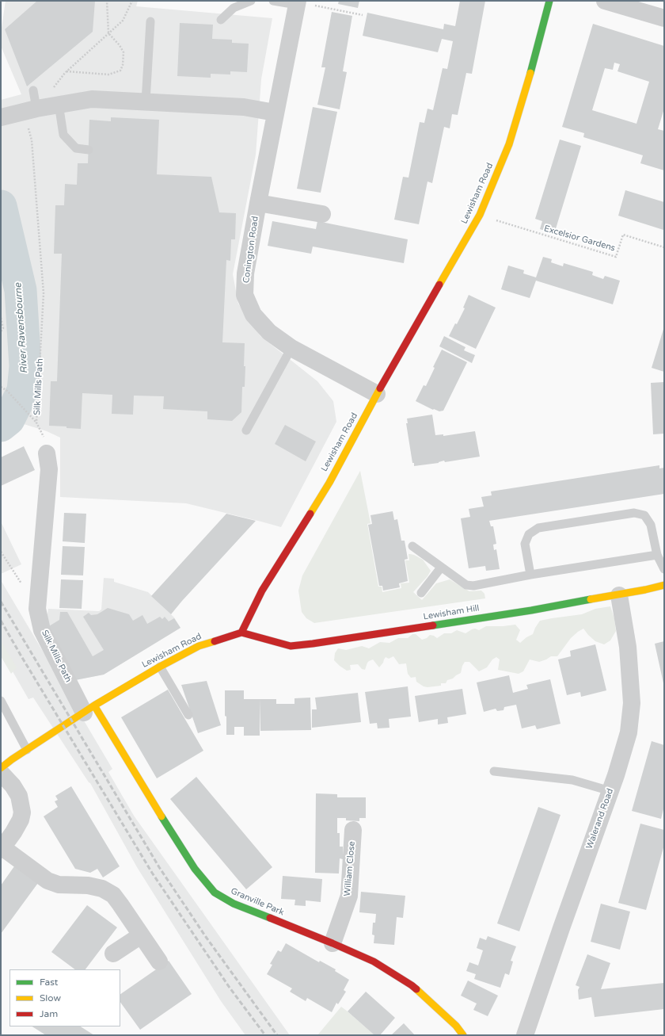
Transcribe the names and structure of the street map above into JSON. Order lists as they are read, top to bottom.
{
  "streets": {
    "main road": ["Lewisham Road", "Lewisham Hill", "Granville Park"],
    "street": [
      "Conington Road",
      "Silk Mills Path",
      "Walerand Road",
      "William Close"
    ],
    "path": ["Excelsior Gardens"]
  },
  "crossings": [
    ["Lewisham Road", "Conington Road"],
    ["Lewisham Road", "Silk Mills Path"],
    ["Lewisham Road", "Lewisham Hill"],
    ["Lewisham Road", "Granville Park"],
    ["Silk Mills Path", "Granville Park"],
    ["Lewisham Hill", "Walerand Road"],
    ["William Close", "Granville Park"]
  ],
  "water": ["River Ravensbourne"],
  "legend": ["Fast", "Slow", "Jam"]
}
